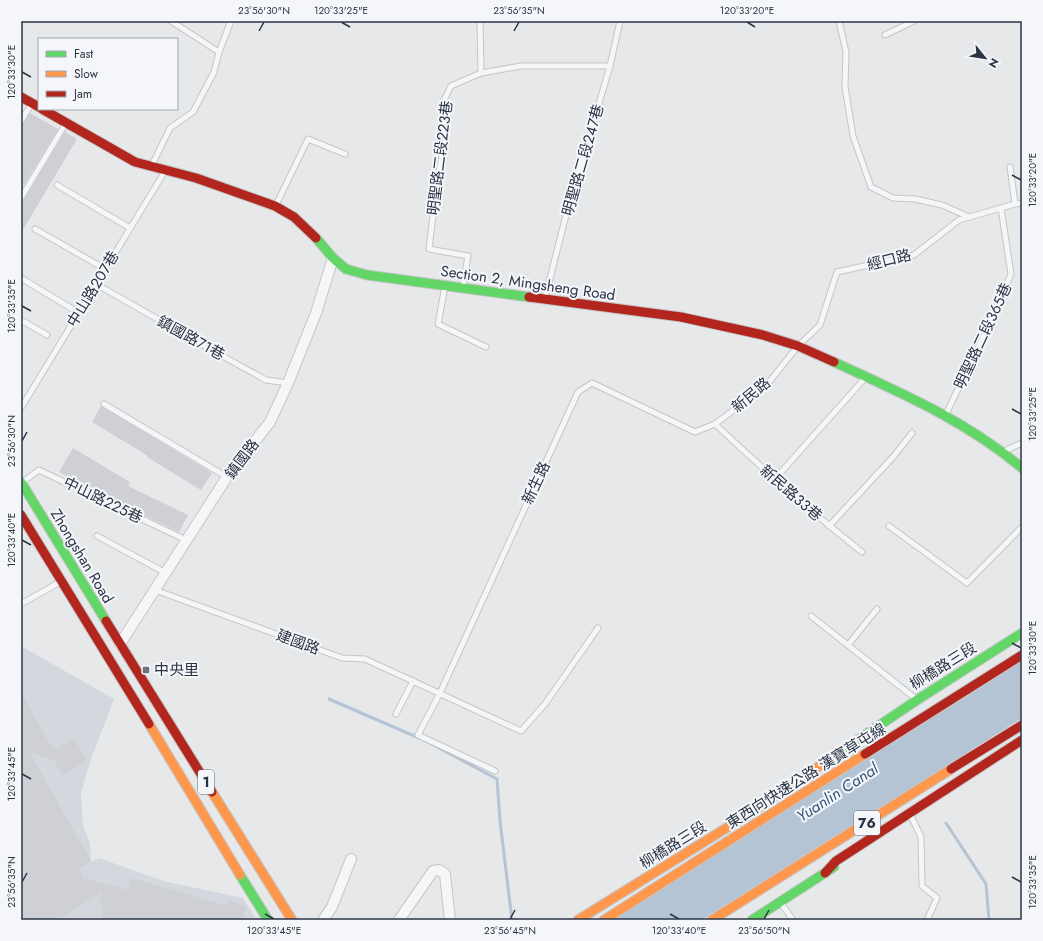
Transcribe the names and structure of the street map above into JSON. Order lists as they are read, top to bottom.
{
  "streets": {
    "main road": [
      "Section 2, Mingsheng Road",
      "Zhongshan Road",
      "柳橋路三段",
      "東西向快速公路 漢寶草屯線",
      "1",
      "76"
    ],
    "street": ["鎮國路"],
    "lane": [
      "明聖路二段223巷",
      "明聖路二段247巷",
      "經口路",
      "中山路207巷",
      "明聖路二段365巷",
      "鎮國路71巷",
      "新民路",
      "新生路",
      "新民路33巷",
      "中山路225巷",
      "建國路"
    ]
  },
  "crossings": [
    ["明聖路二段223巷", "明聖路二段247巷"],
    ["明聖路二段223巷", "Section 2, Mingsheng Road"],
    ["明聖路二段247巷", "Section 2, Mingsheng Road"],
    ["經口路", "Section 2, Mingsheng Road"],
    ["經口路", "明聖路二段365巷"],
    ["經口路", "新民路"],
    ["Section 2, Mingsheng Road", "中山路207巷"],
    ["Section 2, Mingsheng Road", "明聖路二段365巷"],
    ["Section 2, Mingsheng Road", "新民路"],
    ["Section 2, Mingsheng Road", "鎮國路"],
    ["中山路207巷", "鎮國路71巷"],
    ["鎮國路71巷", "鎮國路"],
    ["新民路", "新生路"],
    ["新民路", "新民路33巷"],
    ["鎮國路", "中山路225巷"],
    ["鎮國路", "Zhongshan Road"],
    ["鎮國路", "建國路"],
    ["鎮國路", "1"],
    ["新生路", "建國路"],
    ["中山路225巷", "Zhongshan Road"],
    ["Zhongshan Road", "1"]
  ],
  "water": ["Yuanlin Canal"],
  "places": {
    "transit": ["中央里"]
  },
  "legend": ["Fast", "Slow", "Jam"],
  "north": "bottom right",
  "coordinates": [
    "23°56'30\"N",
    "120°33'25\"E",
    "23°56'35\"N",
    "120°33'20\"E",
    "120°33'30\"E",
    "120°33'35\"E",
    "120°33'40\"E",
    "120°33'45\"E",
    "23°56'45\"N",
    "23°56'50\"N"
  ]
}
